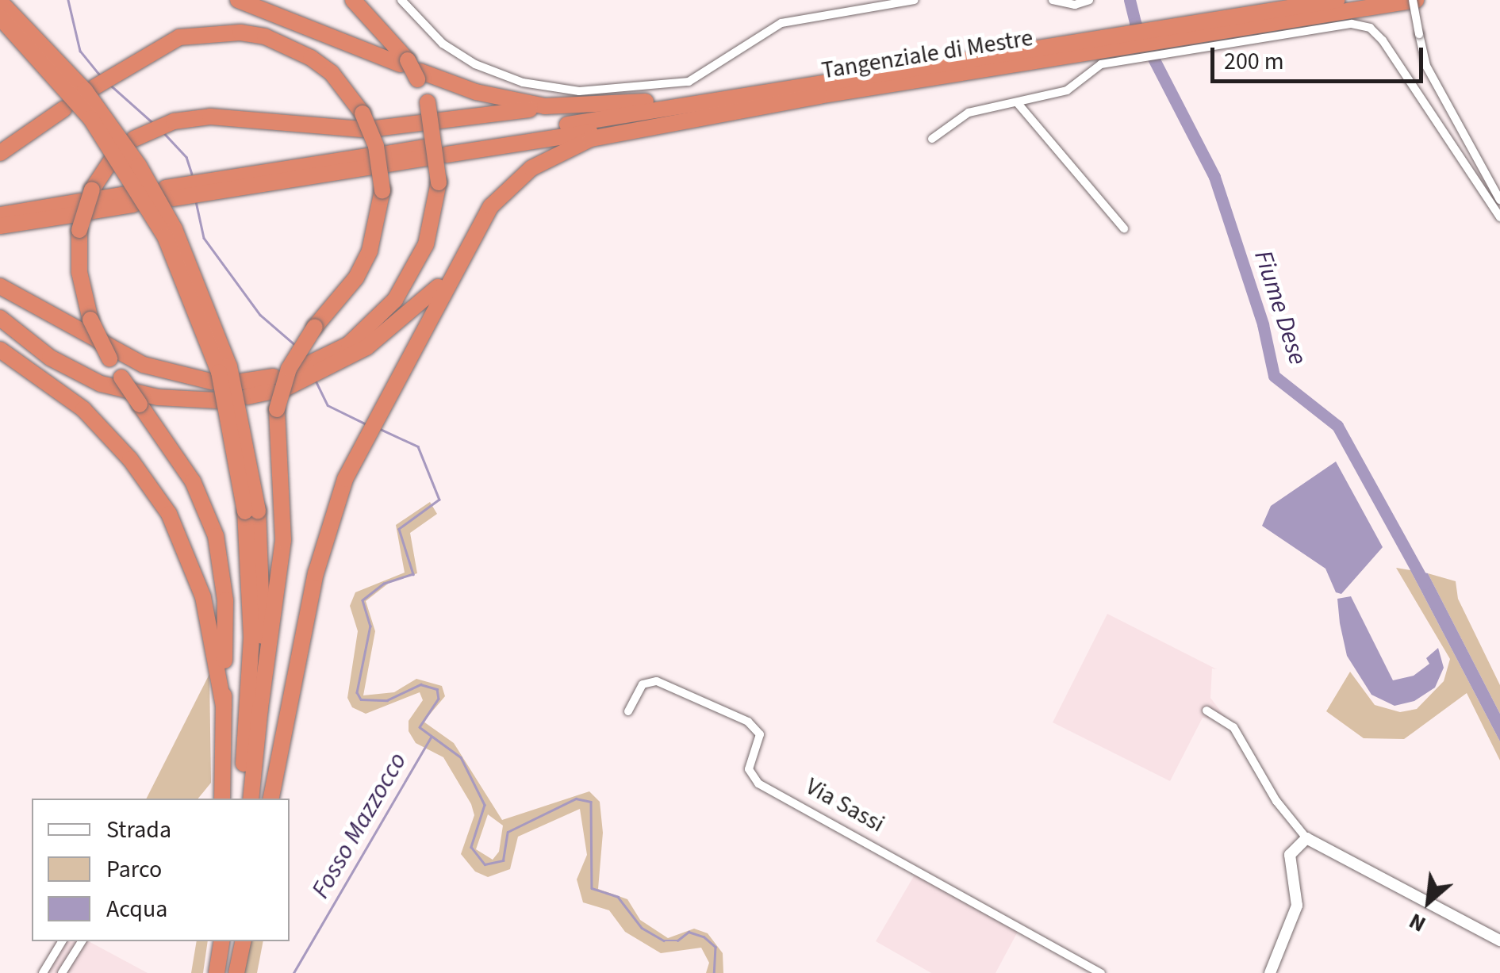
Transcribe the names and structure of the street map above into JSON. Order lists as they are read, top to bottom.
{
  "streets": {
    "highway": ["Tangenziale di Mestre"],
    "street": ["Via Sassi"]
  },
  "water": ["Fiume Dese", "Fosso Mazzocco"],
  "legend": ["Strada", "Parco", "Acqua"],
  "scale_bar": "200 m",
  "north": "bottom left"
}
